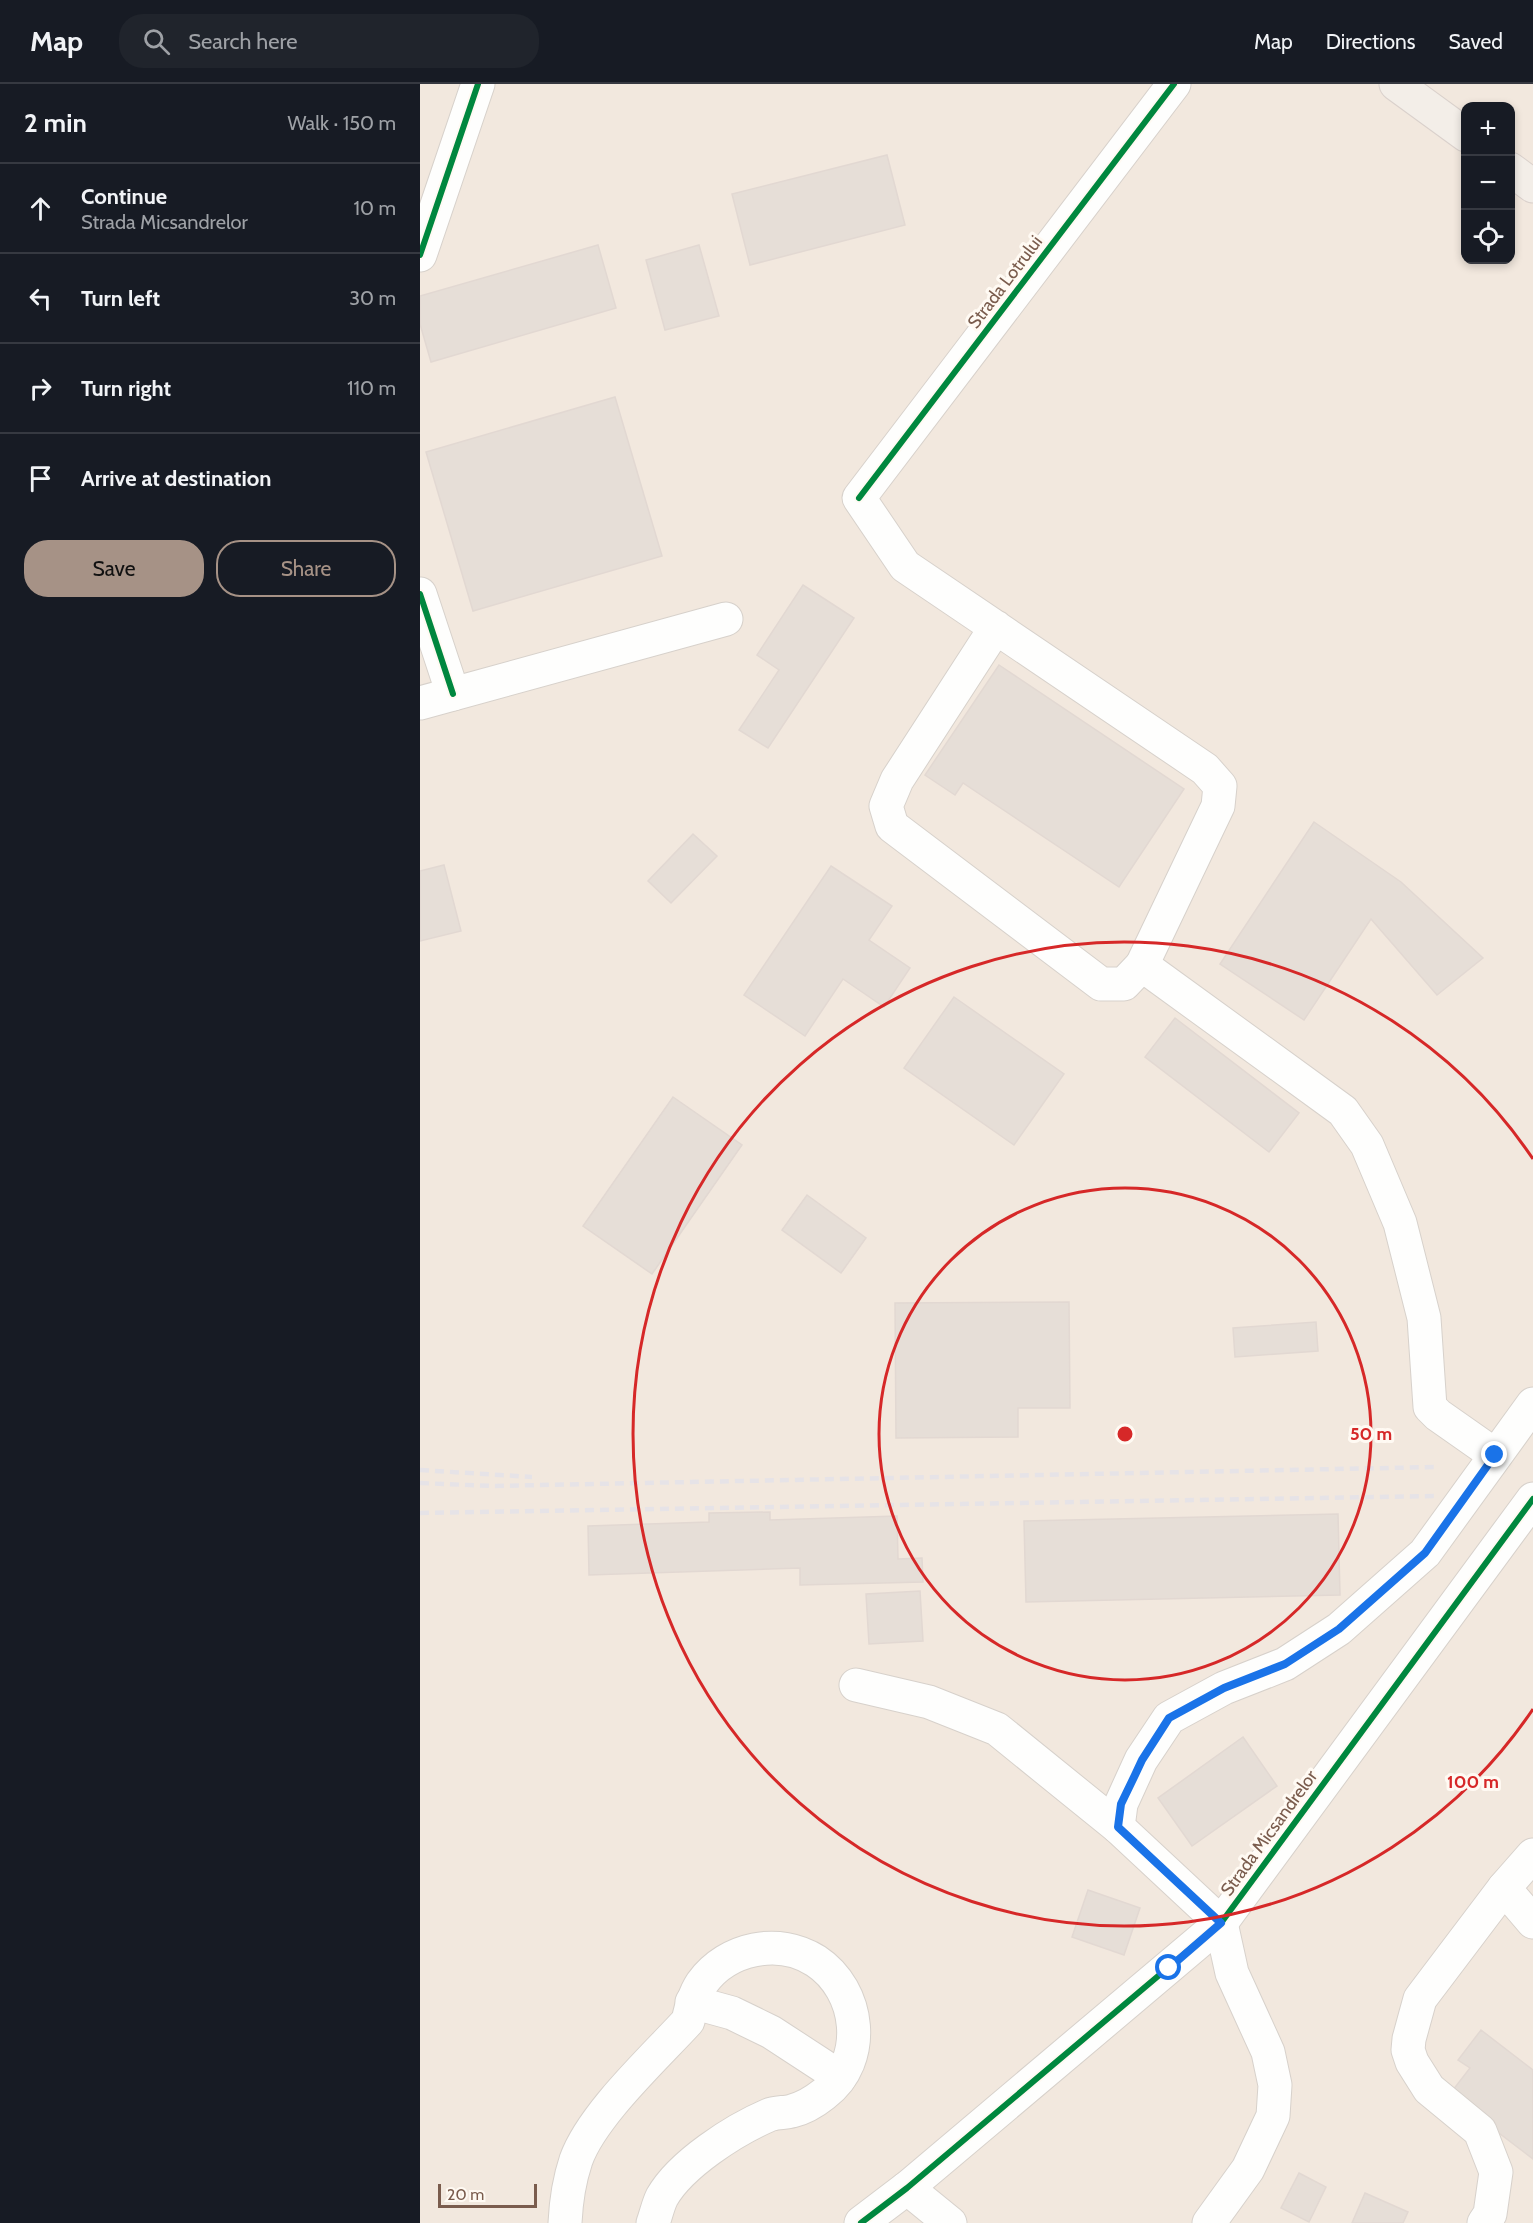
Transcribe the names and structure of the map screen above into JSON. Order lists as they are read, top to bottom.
{
  "streets": {
    "street": ["Strada Lotrului", "Strada Micsandrelor"]
  },
  "scale_bar": "20 m",
  "page": {
    "header": "Map",
    "search": "Search here",
    "nav": ["Map", "Directions", "Saved"],
    "heading": ["2 min", "Walk · 150 m"],
    "map_buttons": ["+", "−"],
    "list": [
      ["Continue", "Strada Micsandrelor", "10 m"],
      ["Turn left", "30 m"],
      ["Turn right", "110 m"],
      "Arrive at destination"
    ],
    "buttons": ["Save", "Share"],
    "scale": "20 m"
  },
  "rings": ["50 m", "100 m"]
}
